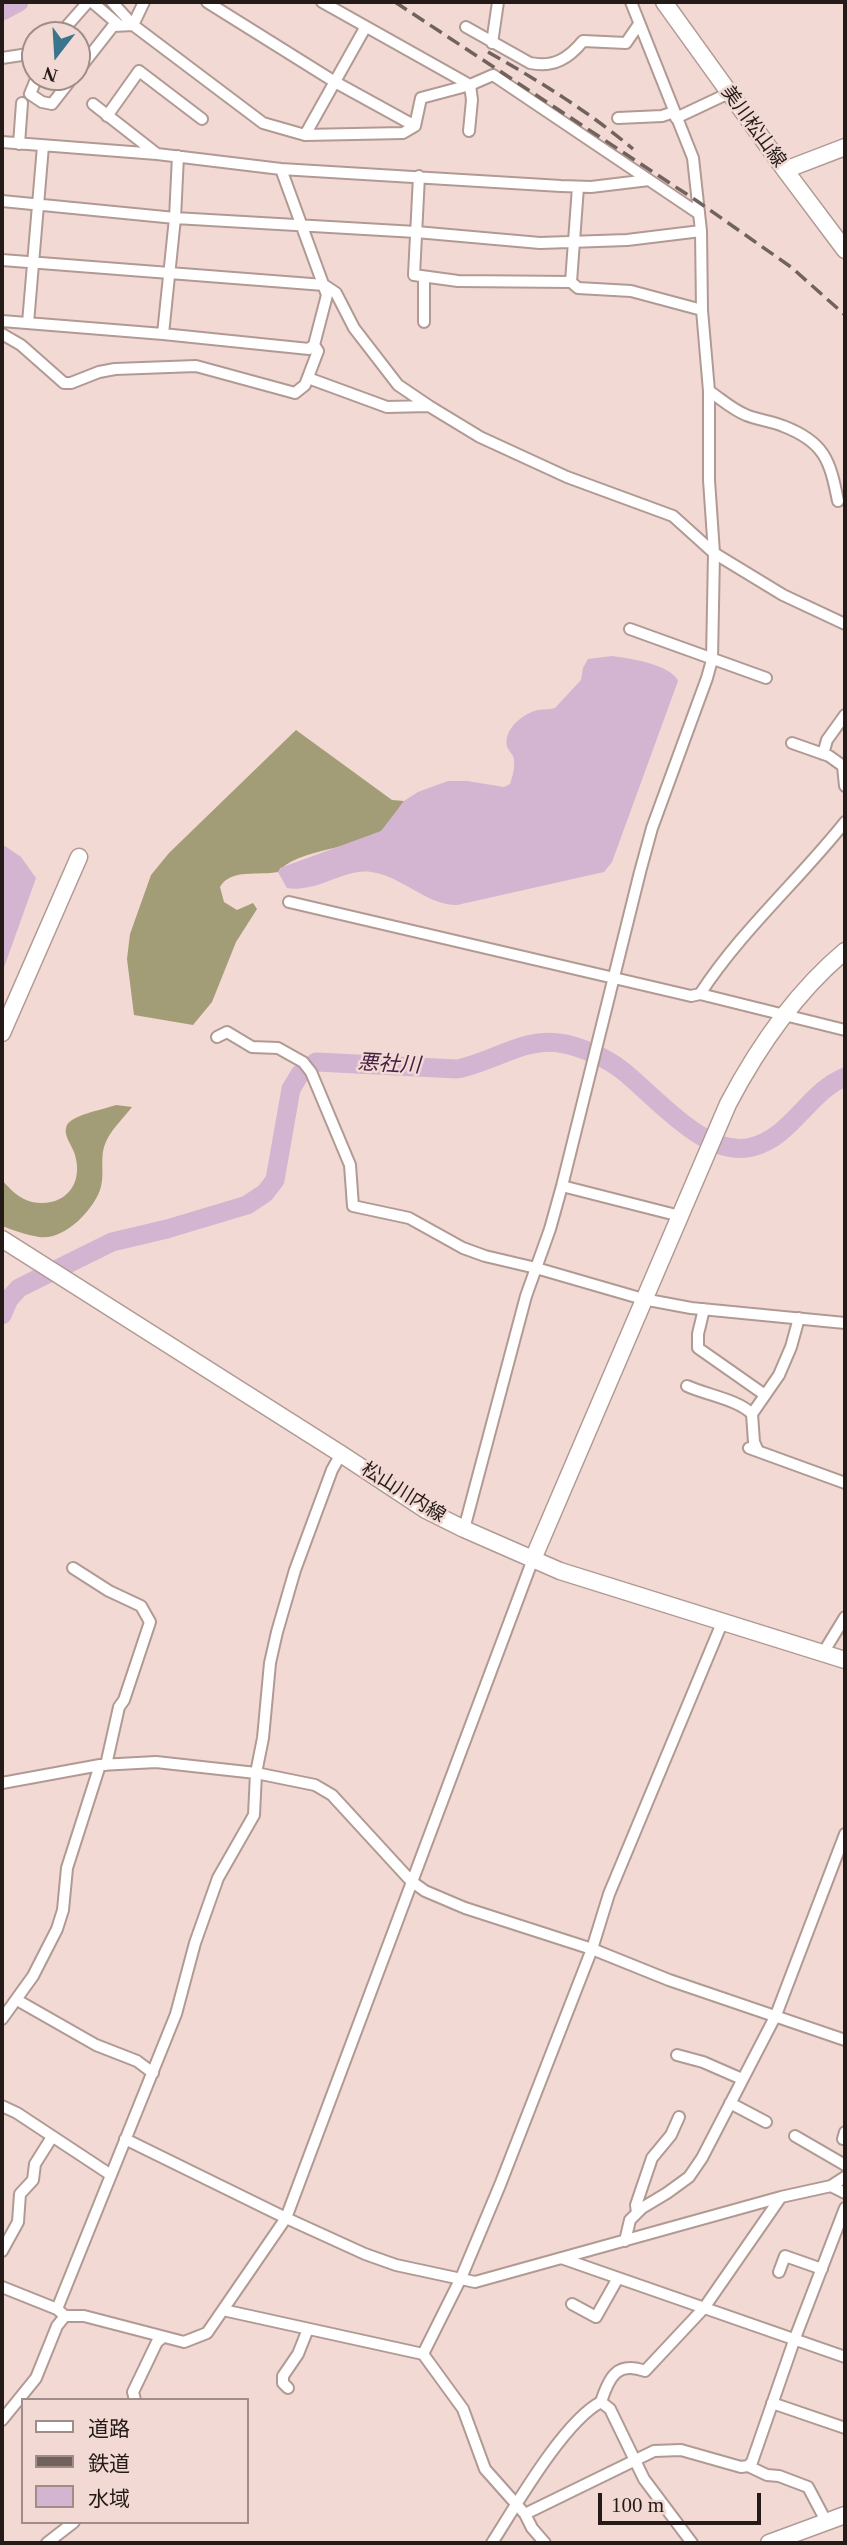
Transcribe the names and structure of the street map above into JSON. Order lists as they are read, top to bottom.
{
  "streets": {
    "main road": ["美川松山線", "松山川内線"]
  },
  "water": ["悪社川"],
  "legend": ["道路", "鉄道", "水域"],
  "scale_bar": "100 m",
  "north": "bottom"
}
